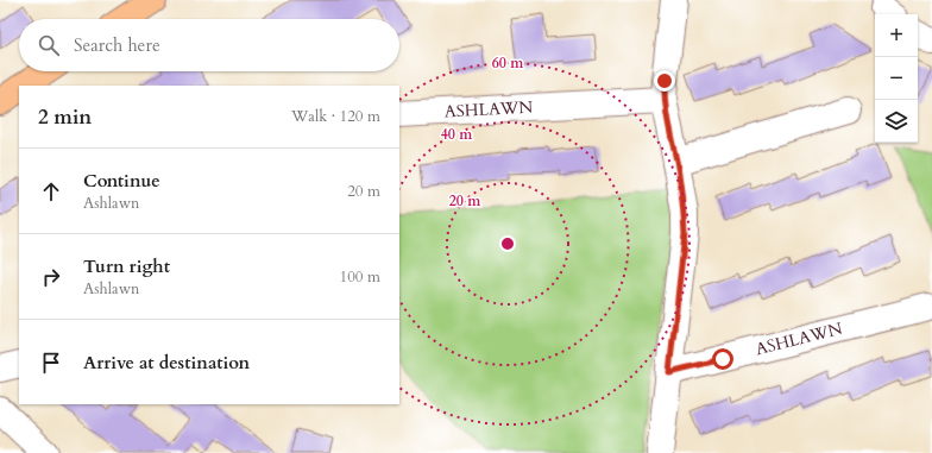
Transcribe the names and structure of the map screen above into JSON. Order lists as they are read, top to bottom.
{
  "streets": {
    "street": ["ASHLAWN"]
  },
  "page": {
    "map_buttons": ["+", "−"],
    "search": "Search here",
    "heading": ["2 min", "Walk · 120 m"],
    "list": [
      ["Continue", "Ashlawn", "20 m"],
      ["Turn right", "Ashlawn", "100 m"],
      "Arrive at destination"
    ]
  },
  "rings": ["60 m", "40 m", "20 m"]
}
